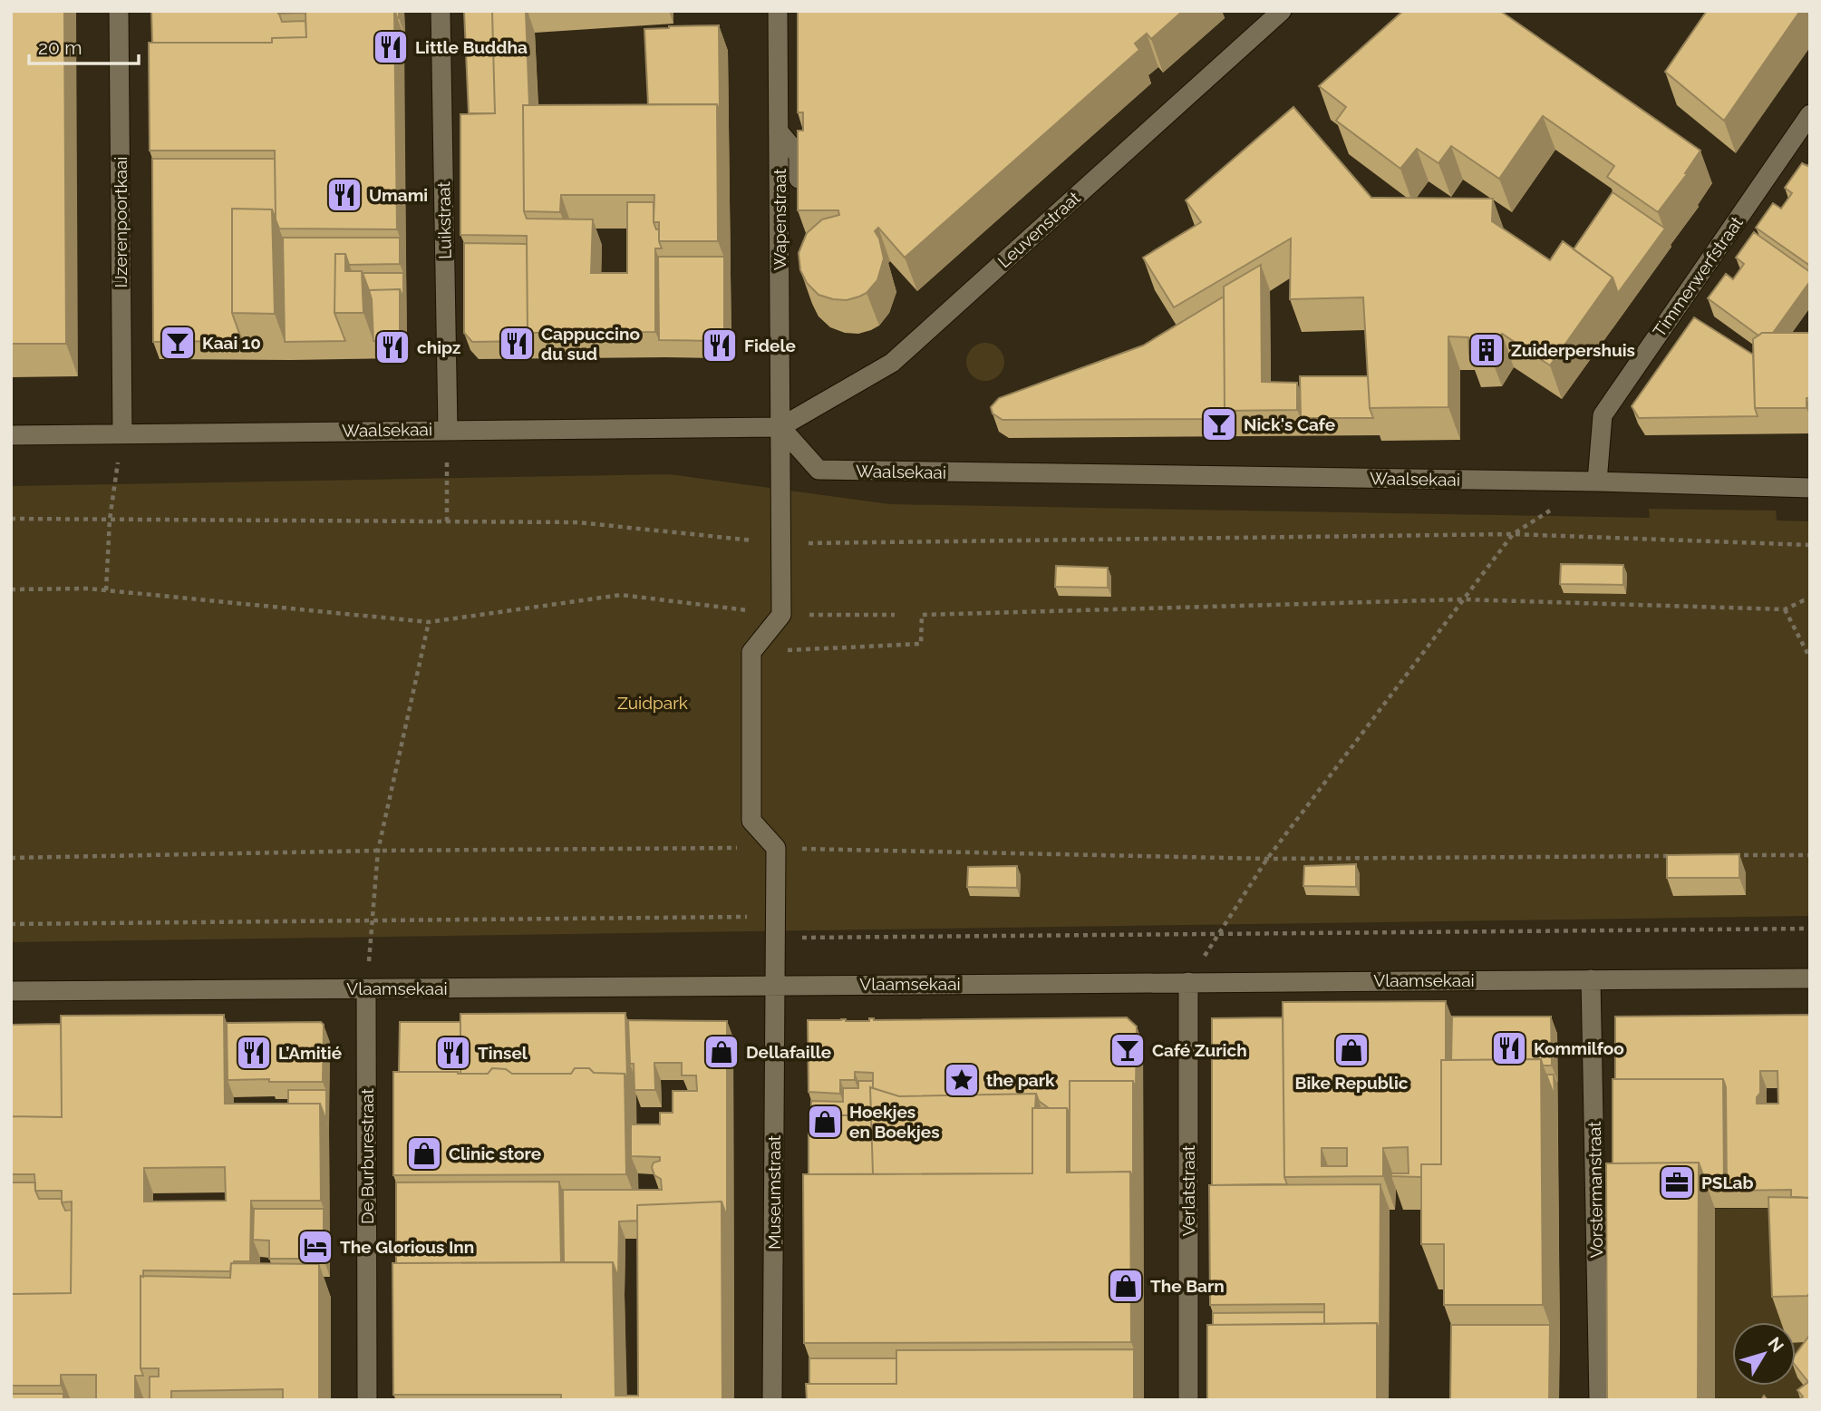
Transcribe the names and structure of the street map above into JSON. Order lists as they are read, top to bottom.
{
  "streets": {
    "street": [
      "Wapenstraat",
      "Luikstraat",
      "IJzerenpoortkaai",
      "Leuvenstraat",
      "Timmerwerfstraat",
      "Waalsekaai",
      "Vlaamsekaai",
      "De Burburestraat",
      "Vorstermanstraat",
      "Verlatstraat",
      "Museumstraat"
    ]
  },
  "crossings": [
    ["Wapenstraat", "Leuvenstraat"],
    ["Wapenstraat", "Waalsekaai"],
    ["Luikstraat", "Waalsekaai"],
    ["IJzerenpoortkaai", "Waalsekaai"],
    ["Leuvenstraat", "Waalsekaai"],
    ["Timmerwerfstraat", "Waalsekaai"],
    ["Vlaamsekaai", "De Burburestraat"],
    ["Vlaamsekaai", "Vorstermanstraat"],
    ["Vlaamsekaai", "Verlatstraat"],
    ["Vlaamsekaai", "Museumstraat"]
  ],
  "parks": ["Zuidpark"],
  "places": {
    "restaurant": [
      "Little Buddha",
      "Umami",
      "Cappuccino du sud",
      "Fidele",
      "chipz",
      "Kommilfoo",
      "L’Amitié",
      "Tinsel"
    ],
    "bar": ["Kaai 10", "Nick's Cafe", "Café Zurich"],
    "building": ["Zuiderpershuis"],
    "shop": [
      "Bike Republic",
      "Dellafaille",
      "Hoekjes en Boekjes",
      "Clinic store",
      "The Barn"
    ],
    "place": ["the park"],
    "office": ["PSLab"],
    "hotel": ["The Glorious Inn"]
  },
  "scale_bar": "20 m",
  "north": "top right"
}
